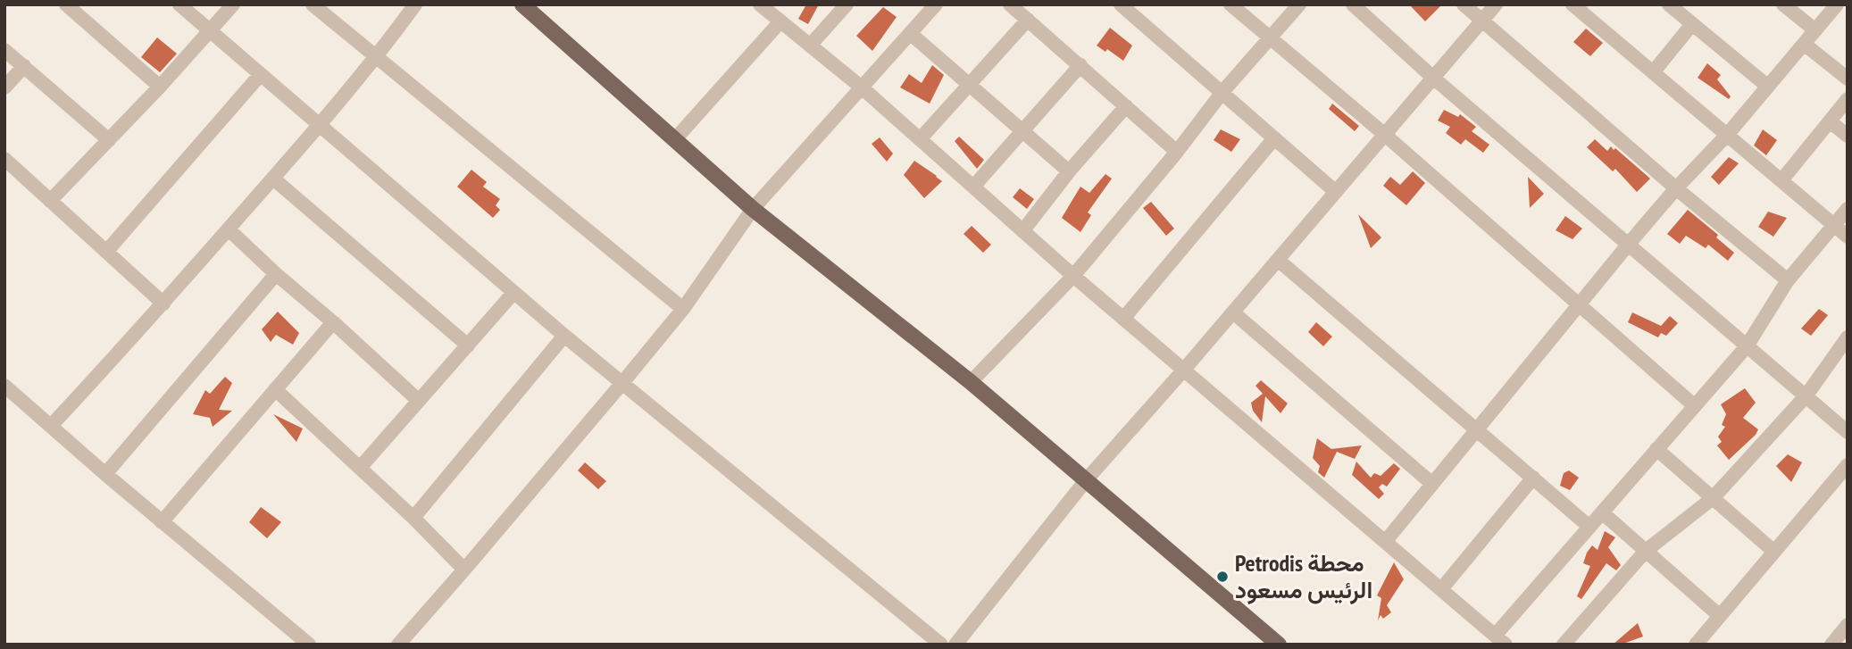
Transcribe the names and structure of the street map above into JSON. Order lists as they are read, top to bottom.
{
  "places": ["Petrodis محطة الرئيس مسعود"]
}
